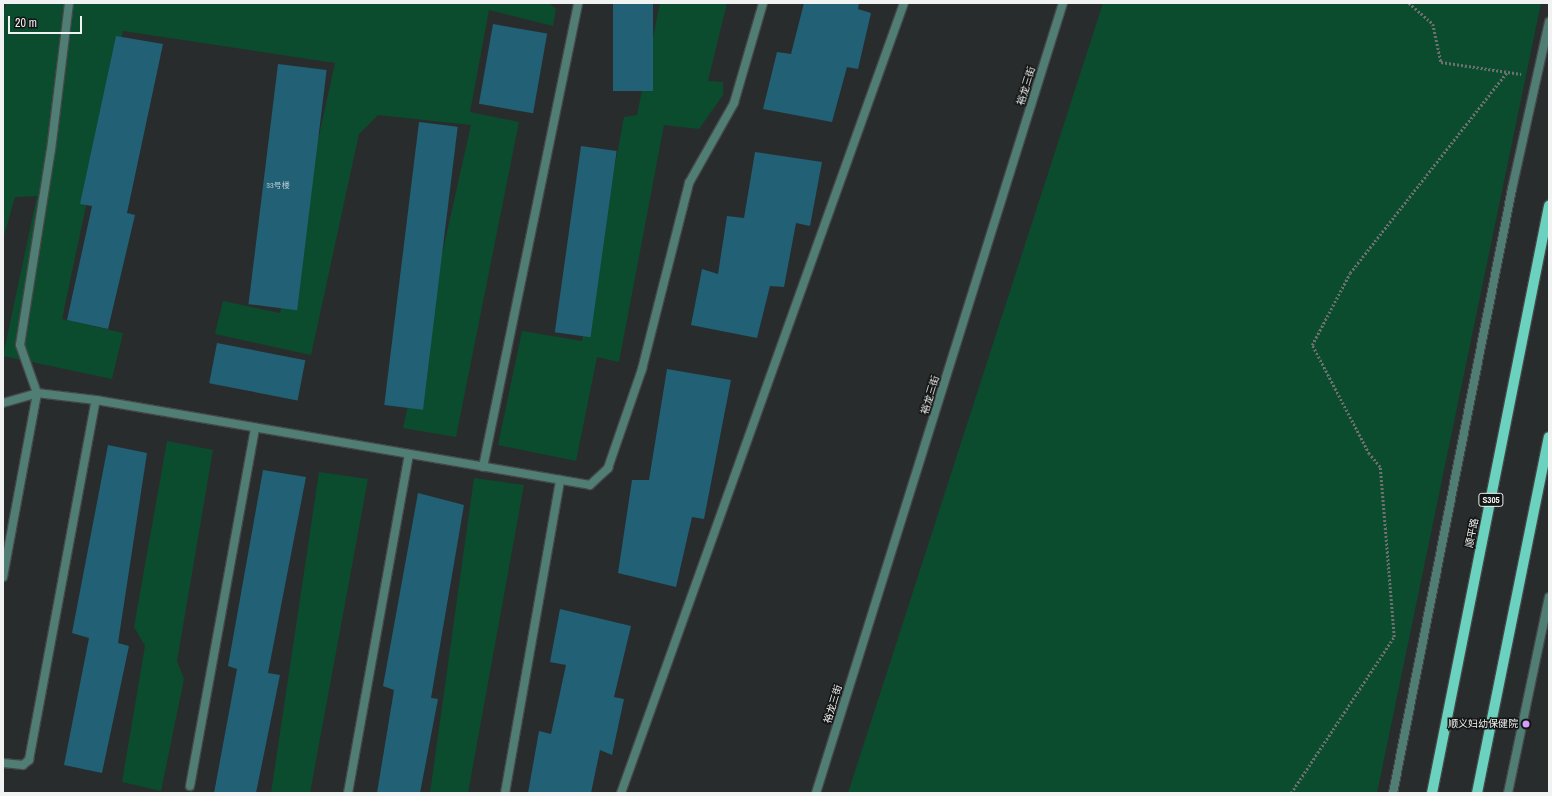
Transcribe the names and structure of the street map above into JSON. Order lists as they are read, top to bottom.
{
  "streets": {
    "main road": ["S305", "顺平路"],
    "street": ["裕龙三街"]
  },
  "places": ["顺义妇幼保健院"],
  "house_numbers": ["33号楼"],
  "scale_bar": "20 m"
}
